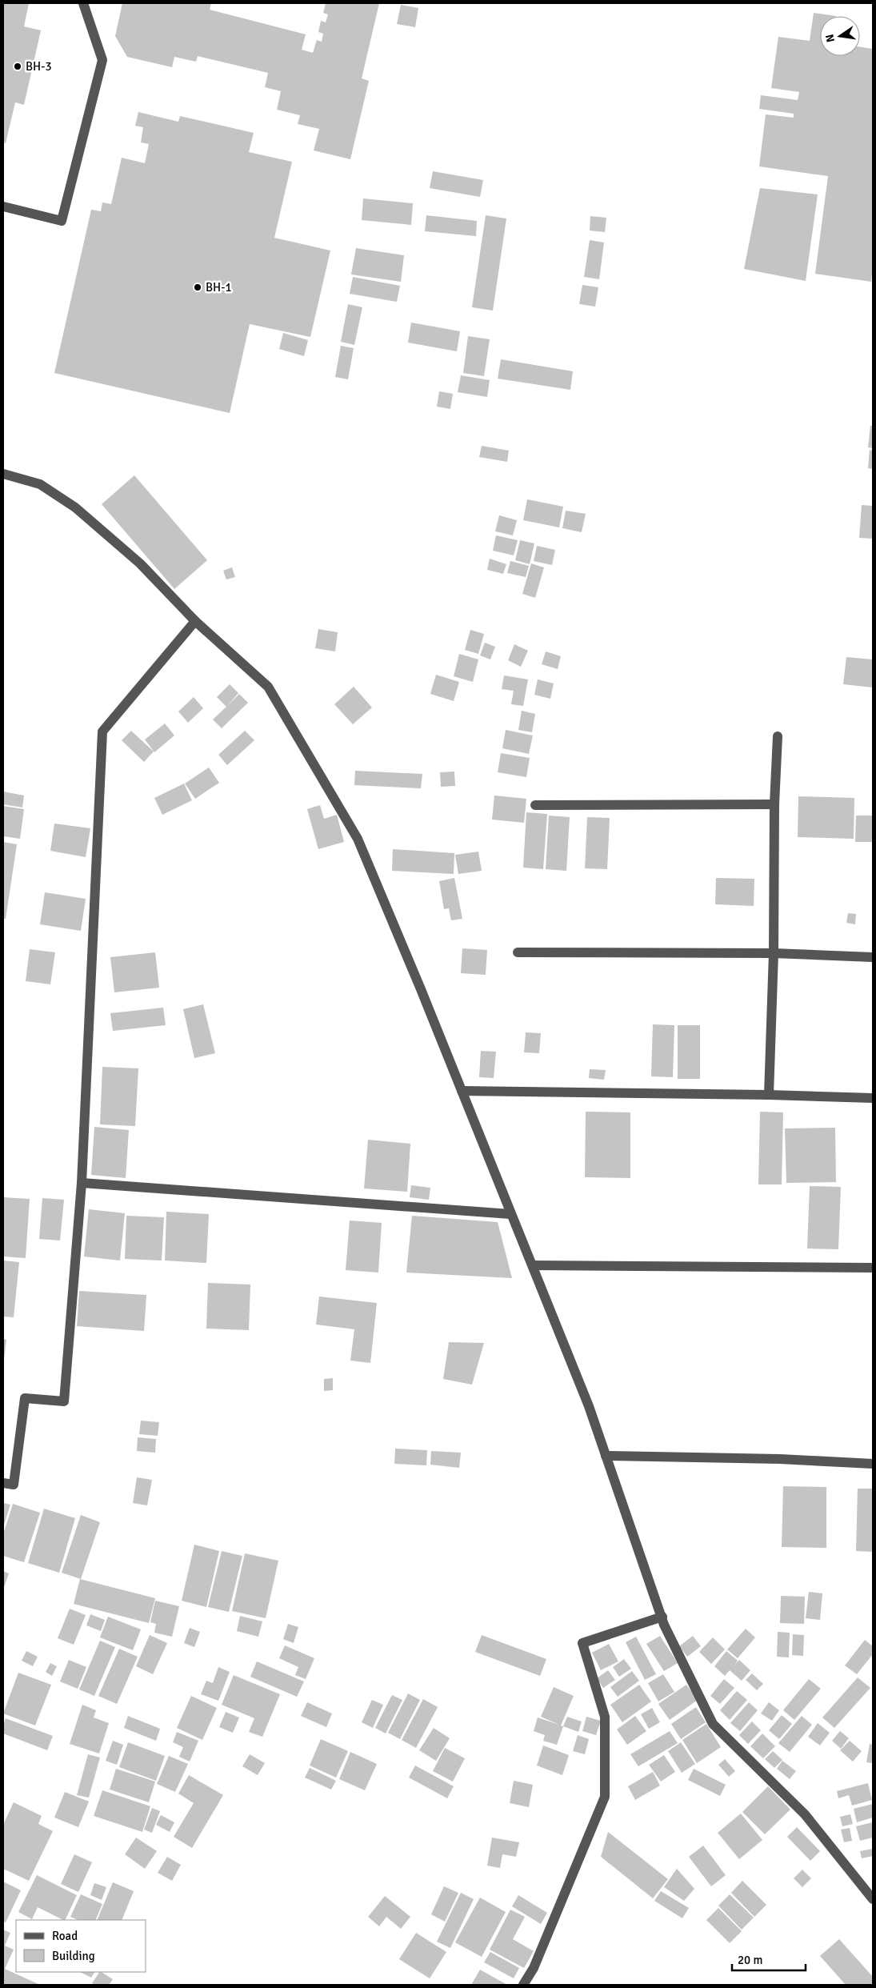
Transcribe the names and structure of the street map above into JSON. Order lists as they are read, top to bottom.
{
  "places": ["BH-3", "BH-1"],
  "legend": ["Road", "Building"],
  "scale_bar": "20 m",
  "north": "left"
}
